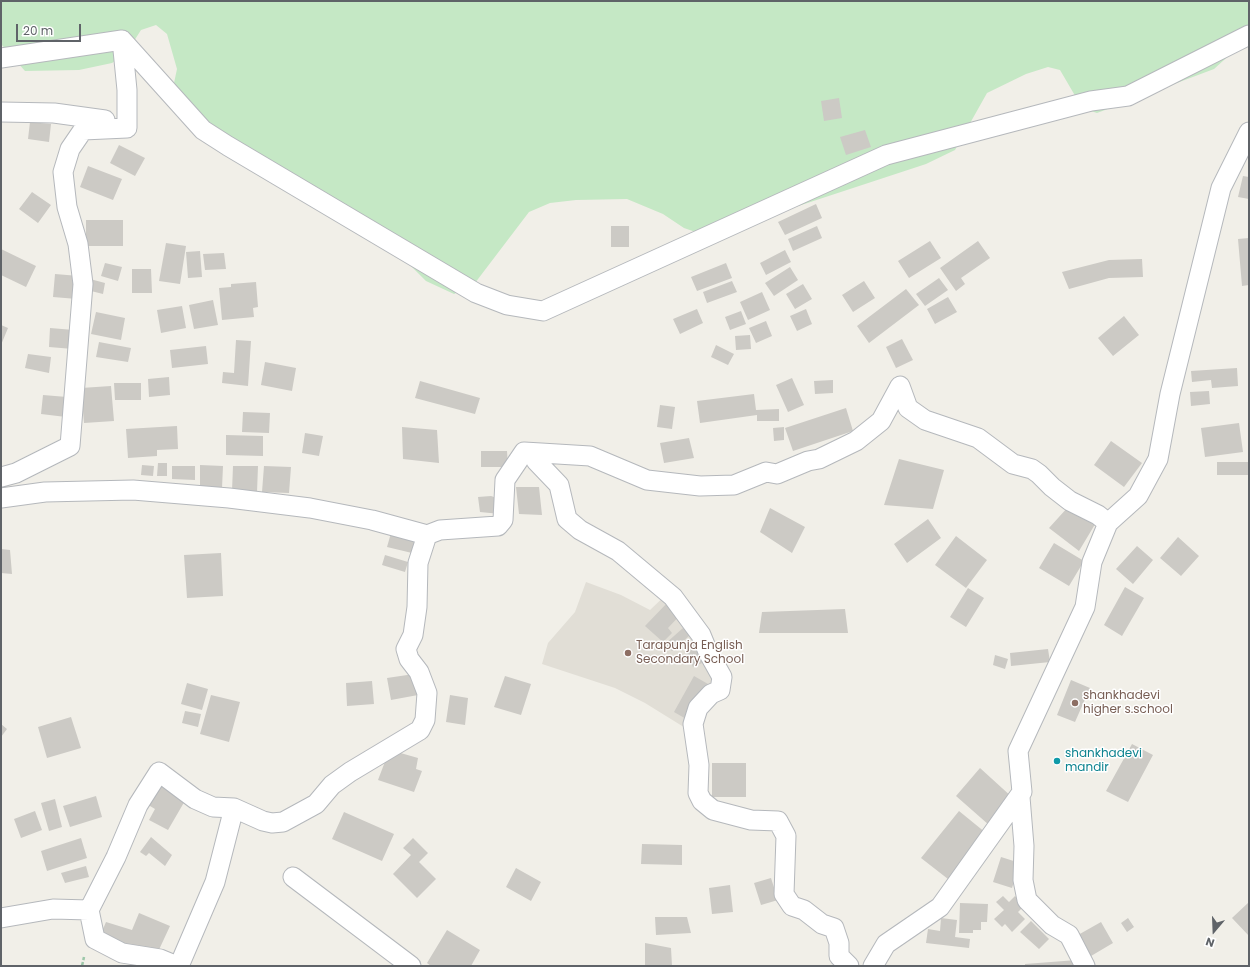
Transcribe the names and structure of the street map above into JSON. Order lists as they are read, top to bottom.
{
  "places": ["Tarapunja English Secondary School", "shankhadevi higher s.school", "shankhadevi mandir"],
  "scale_bar": "20 m",
  "north": "bottom"
}
